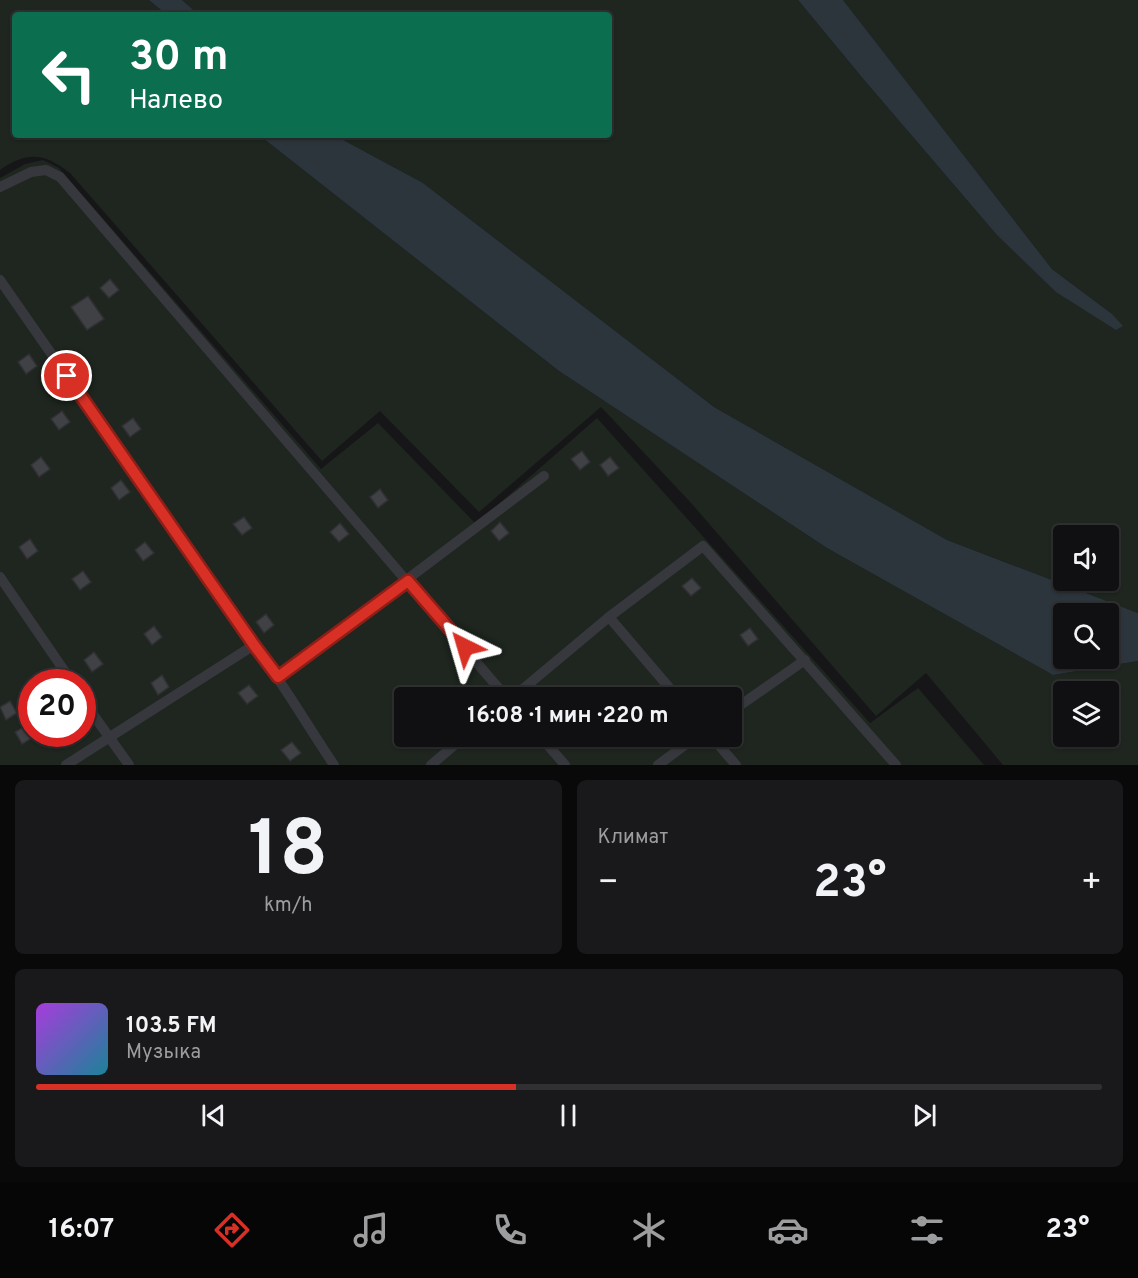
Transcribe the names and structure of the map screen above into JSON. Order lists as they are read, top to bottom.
{
  "page": {
    "turn": ["30 m", "Налево"],
    "limit": "20",
    "trip": "16:08 · 1 мин · 220 m",
    "tile": [
      ["18", "km/h"],
      "Климат"
    ],
    "heat": ["−", "23°", "+"],
    "song": ["103.5 FM", "Музыка"],
    "tabs": ["16:07", "23°"]
  }
}
